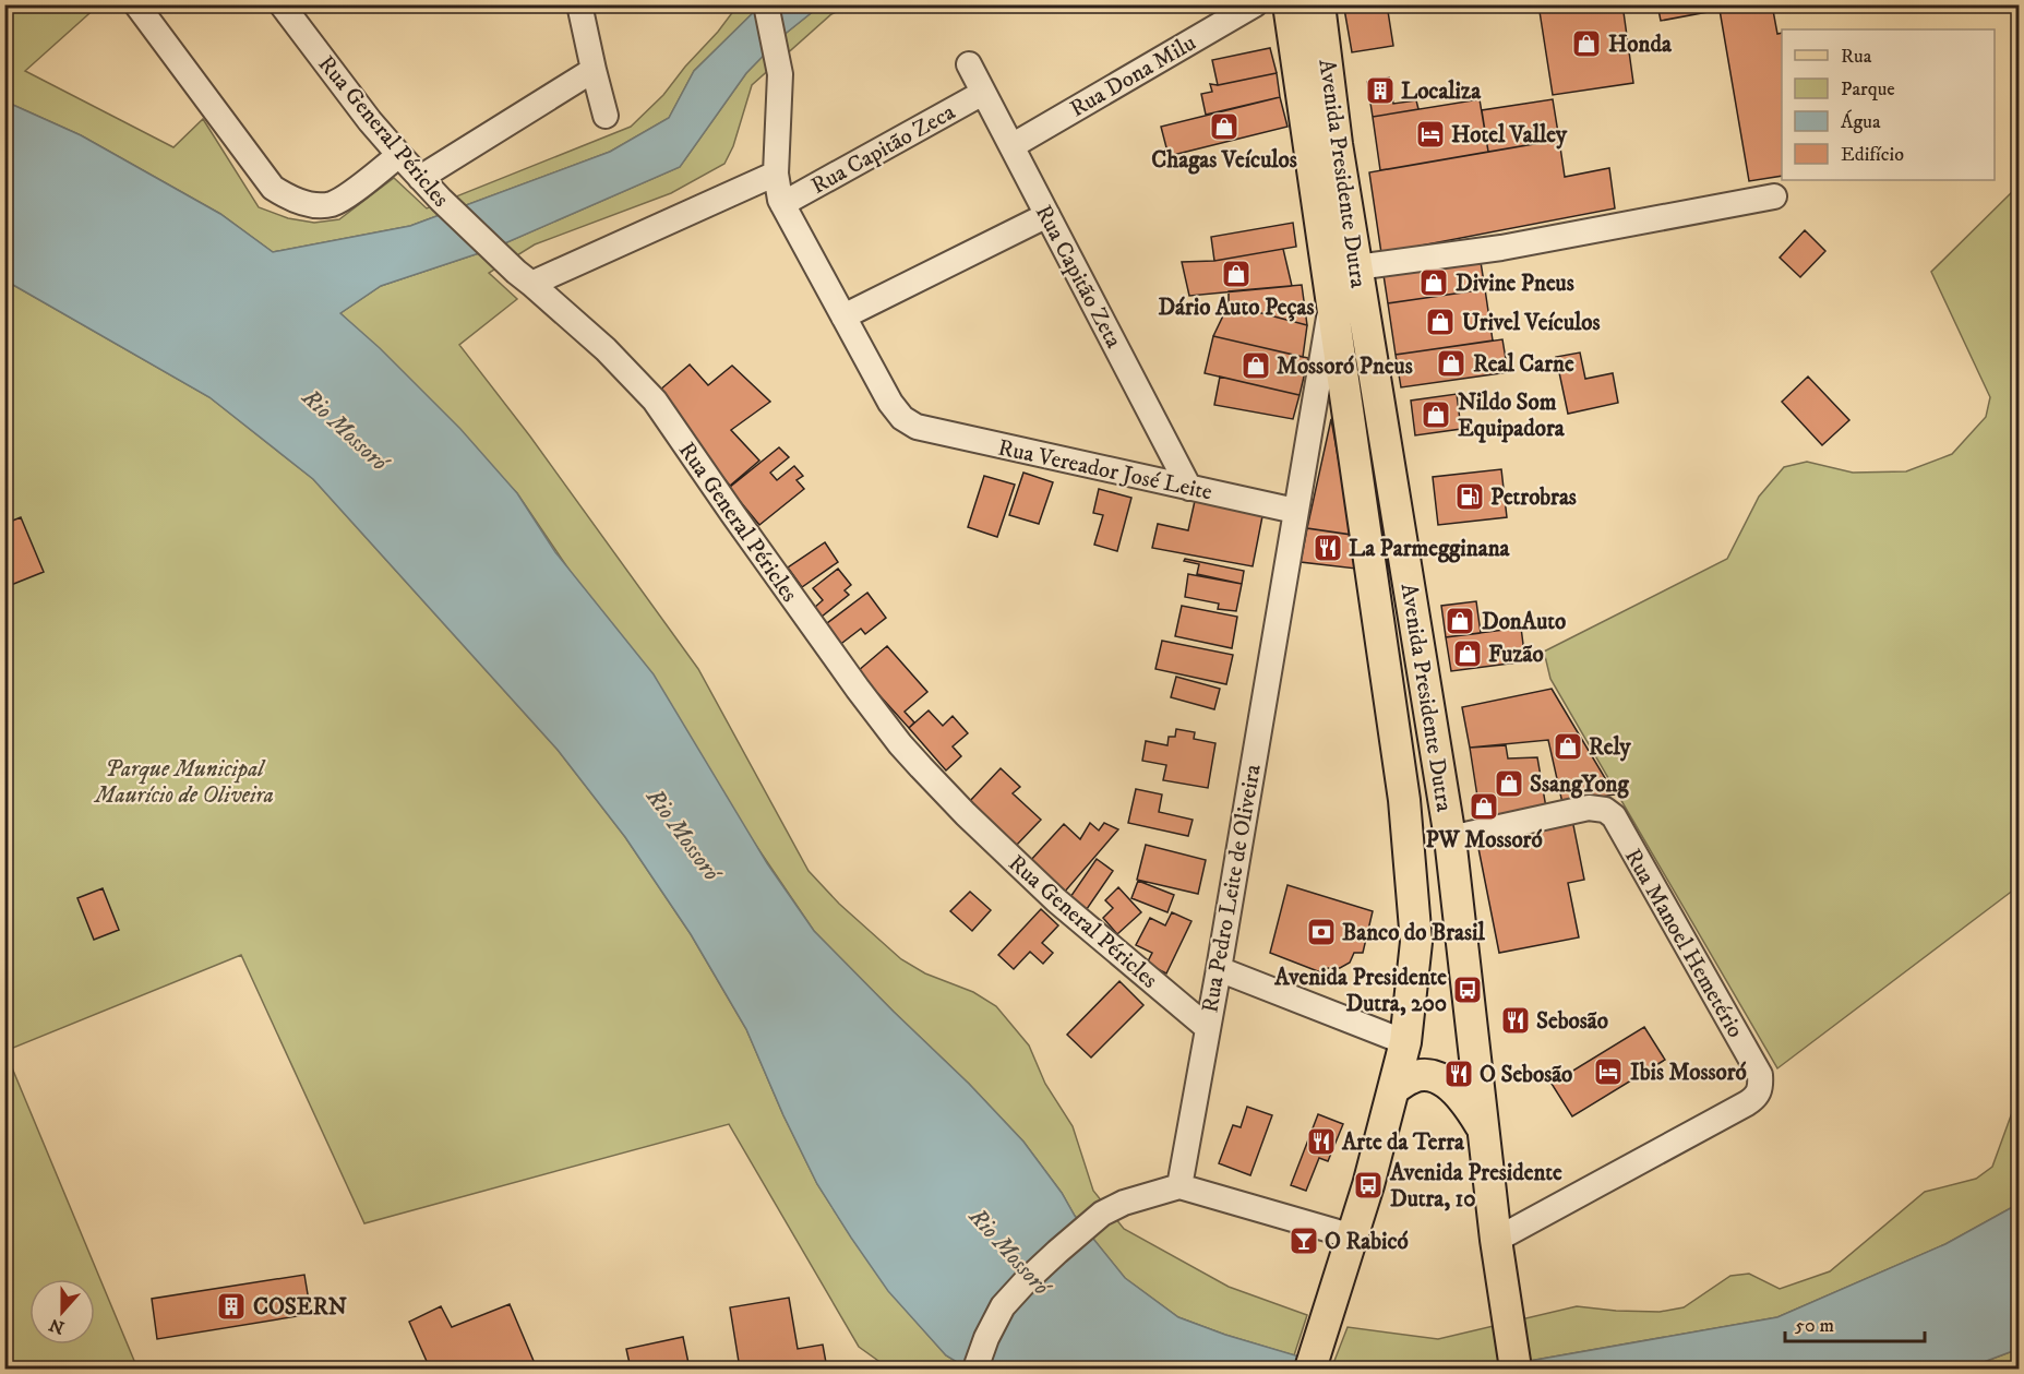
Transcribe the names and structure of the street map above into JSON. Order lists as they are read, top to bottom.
{
  "streets": {
    "main road": ["Avenida Presidente Dutra"],
    "street": [
      "Rua Dona Milu",
      "Rua General Péricles",
      "Rua Capitão Zeca",
      "Rua Capitão Zeta",
      "Rua Vereador José Leite",
      "Rua Pedro Leite de Oliveira",
      "Rua Manoel Hemetério"
    ]
  },
  "crossings": [
    ["Rua Dona Milu", "Rua Capitão Zeta"],
    ["Rua General Péricles", "Rua Pedro Leite de Oliveira"],
    ["Rua Capitão Zeca", "Rua Capitão Zeta"],
    ["Avenida Presidente Dutra", "Rua Pedro Leite de Oliveira"],
    ["Avenida Presidente Dutra", "Rua Manoel Hemetério"],
    ["Rua Capitão Zeta", "Rua Vereador José Leite"],
    ["Rua Vereador José Leite", "Rua Pedro Leite de Oliveira"]
  ],
  "water": ["Rio Mossoró"],
  "parks": ["Parque Municipal Maurício de Oliveira"],
  "places": {
    "shop": [
      "Honda",
      "Chagas Veículos",
      "Dário Auto Peças",
      "Divine Pneus",
      "Urivel Veículos",
      "Real Carne",
      "Mossoró Pneus",
      "Nildo Som Equipadora",
      "DonAuto",
      "Fuzão",
      "Rely",
      "SsangYong",
      "PW Mossoró"
    ],
    "building": ["Localiza", "COSERN"],
    "hotel": ["Hotel Valley", "Ibis Mossoró"],
    "fuel station": ["Petrobras"],
    "restaurant": [
      "La Parmegginana",
      "Sebosão",
      "O Sebosão",
      "Arte da Terra"
    ],
    "bank": ["Banco do Brasil"],
    "bus stop": ["Avenida Presidente Dutra, 200", "Avenida Presidente Dutra, 10"],
    "bar": ["O Rabicó"]
  },
  "legend": [
    "Rua",
    "Parque",
    "Água",
    "Edifício"
  ],
  "scale_bar": "50 m",
  "north": "bottom"
}
